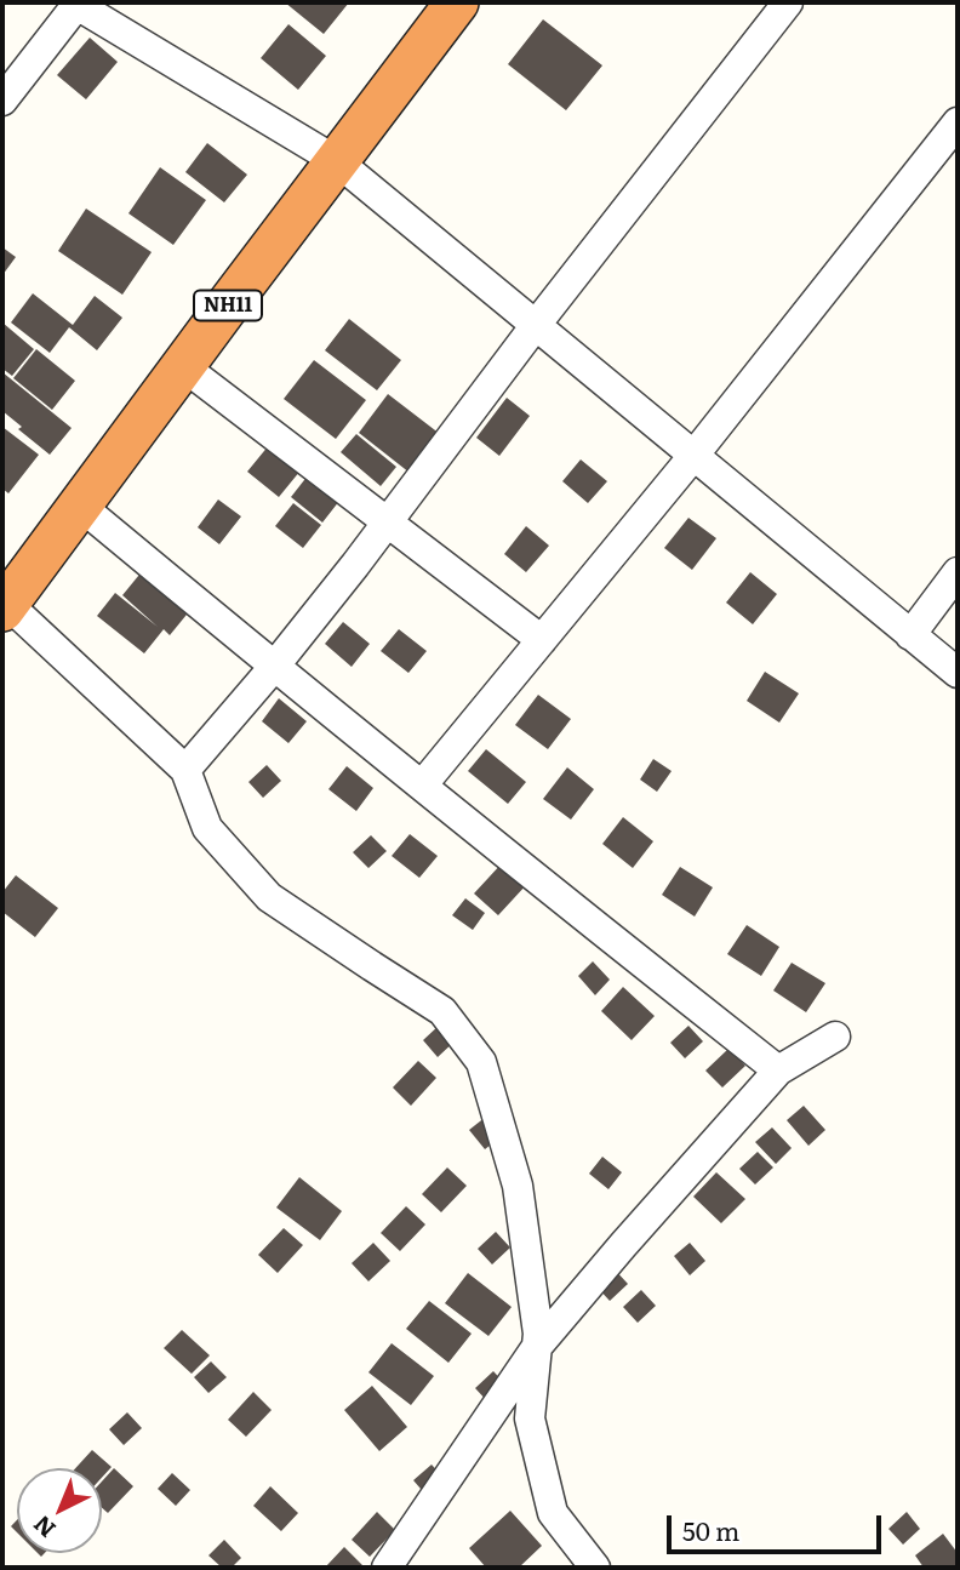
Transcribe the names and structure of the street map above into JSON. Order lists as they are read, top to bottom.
{
  "streets": {
    "highway": ["NH11"]
  },
  "scale_bar": "50 m",
  "north": "bottom left"
}
